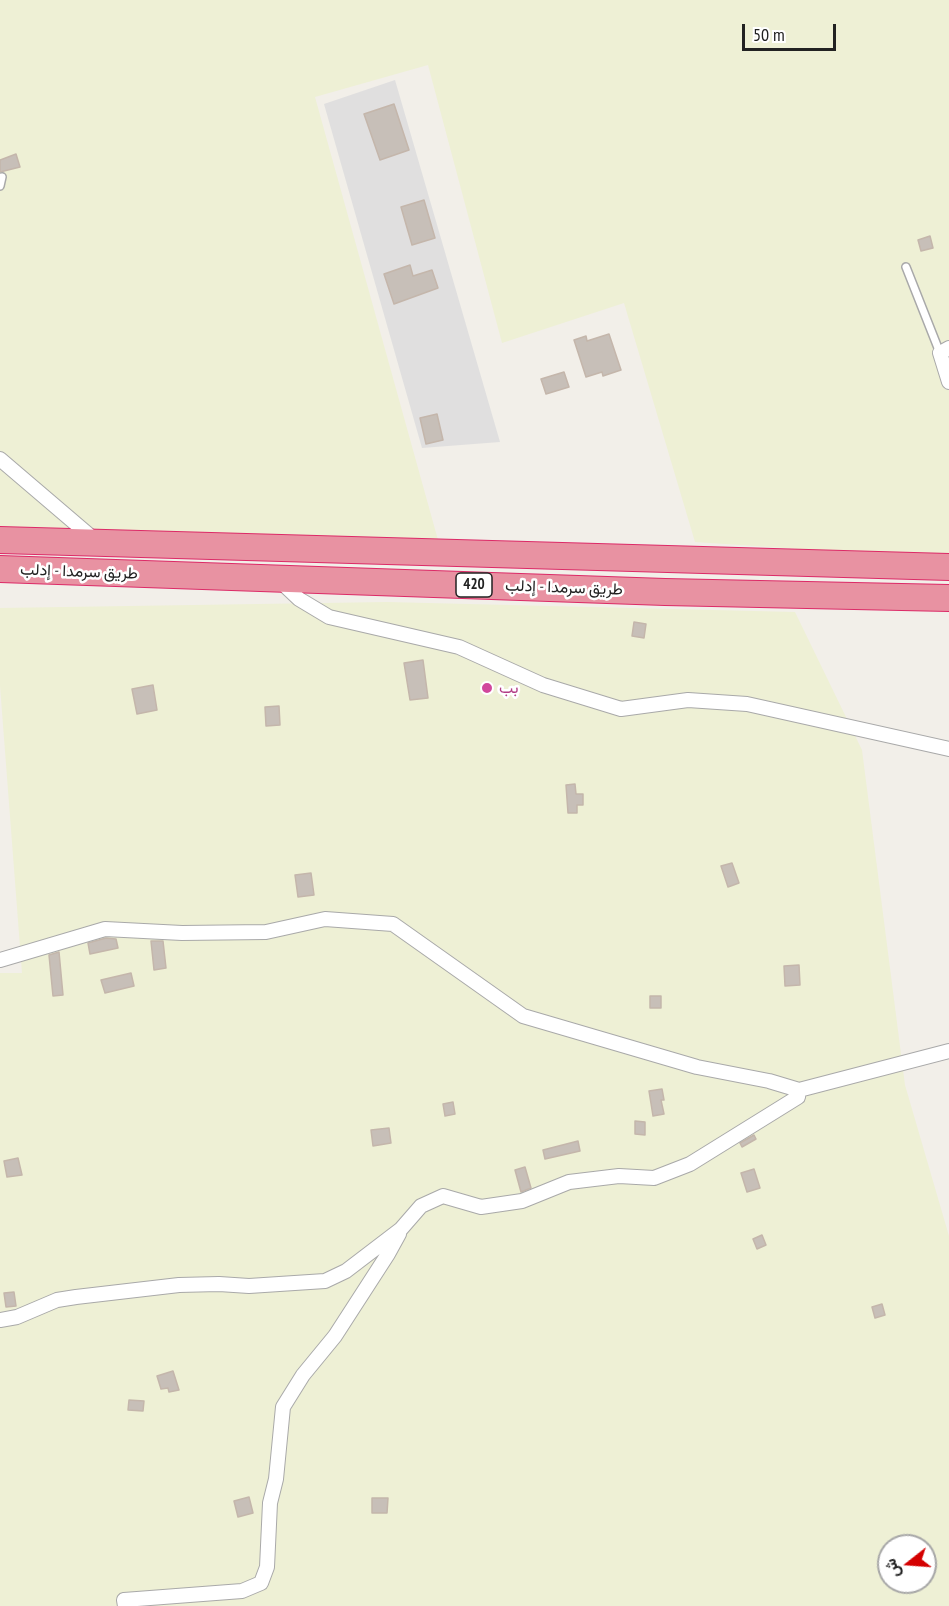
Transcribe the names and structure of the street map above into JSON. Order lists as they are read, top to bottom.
{
  "streets": {
    "highway": ["طريق سرمدا - إدلب", "420"]
  },
  "places": ["بب"],
  "scale_bar": "50 m",
  "north": "left"
}
